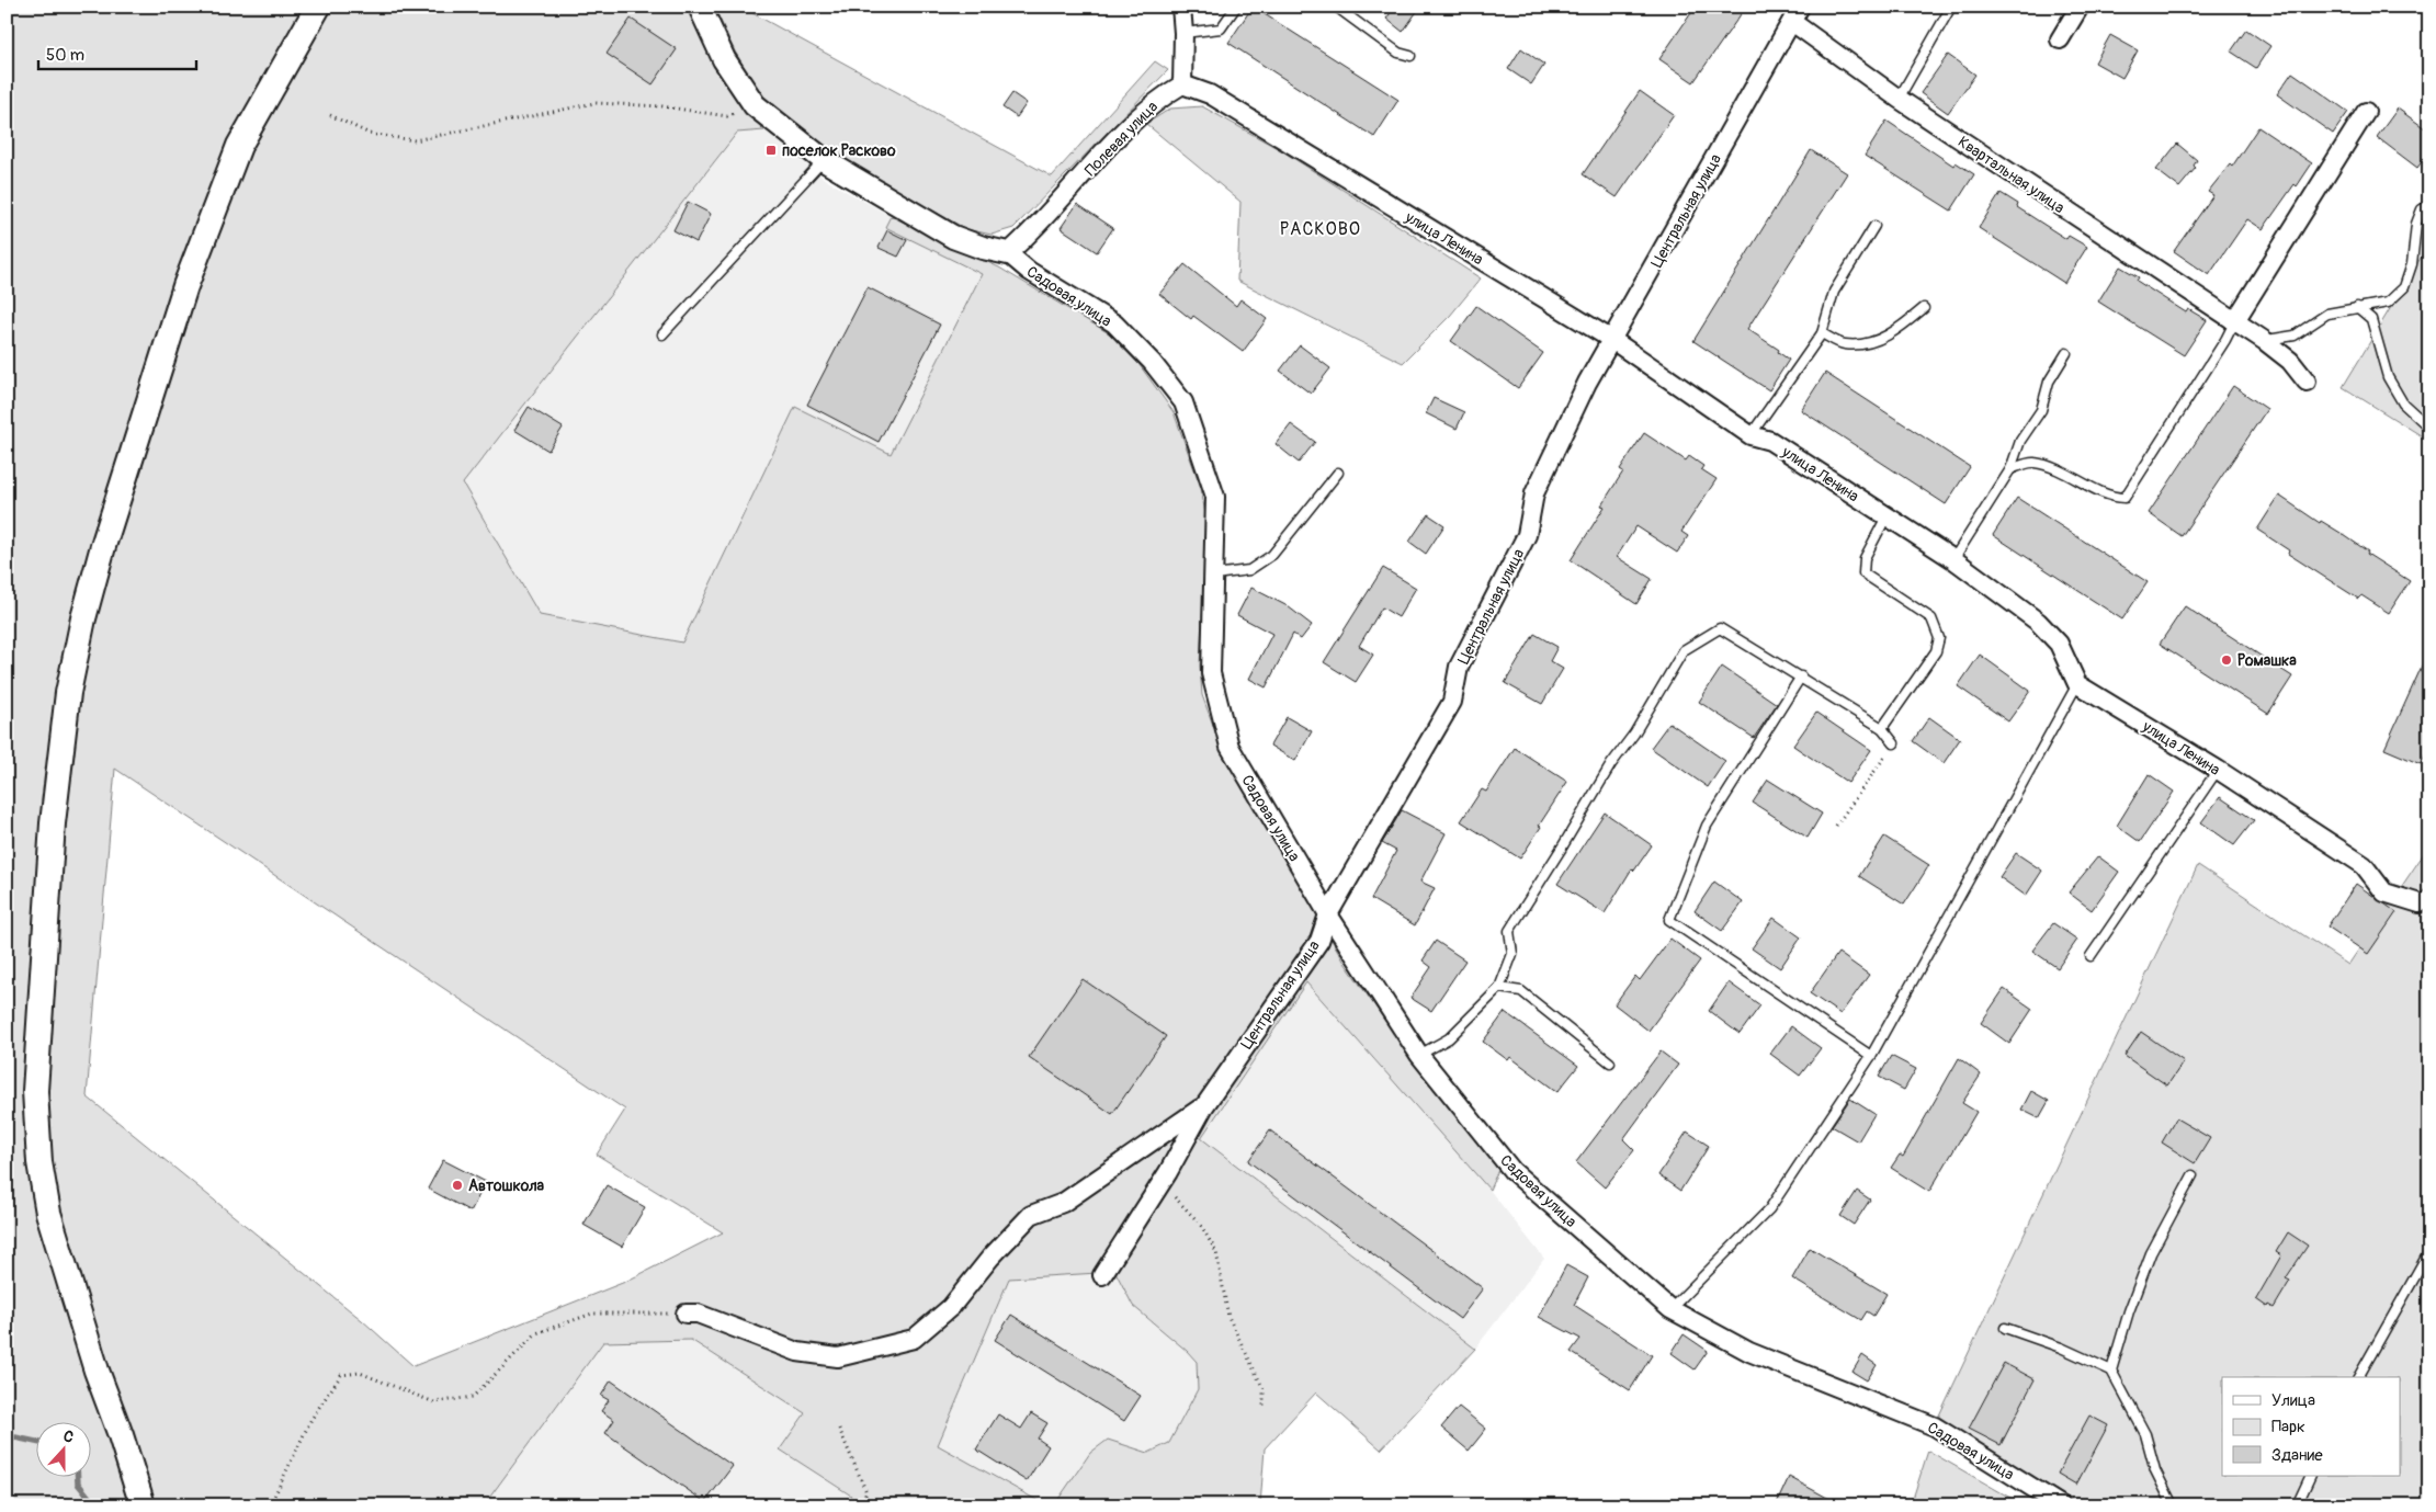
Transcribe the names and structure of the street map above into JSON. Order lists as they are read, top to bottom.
{
  "streets": {
    "street": [
      "Полевая улица",
      "Квартальная улица",
      "Центральная улица",
      "улица Ленина",
      "Садовая улица"
    ]
  },
  "crossings": [
    ["Полевая улица", "улица Ленина"],
    ["Полевая улица", "Садовая улица"],
    ["Квартальная улица", "Центральная улица"],
    ["Центральная улица", "улица Ленина"],
    ["Центральная улица", "Садовая улица"]
  ],
  "districts": ["РАСКОВО"],
  "places": {
    "transit": ["поселок Расково"],
    "other": ["Ромашка", "Автошкола"]
  },
  "legend": ["Улица", "Парк", "Здание"],
  "scale_bar": "50 m",
  "north": "top"
}
